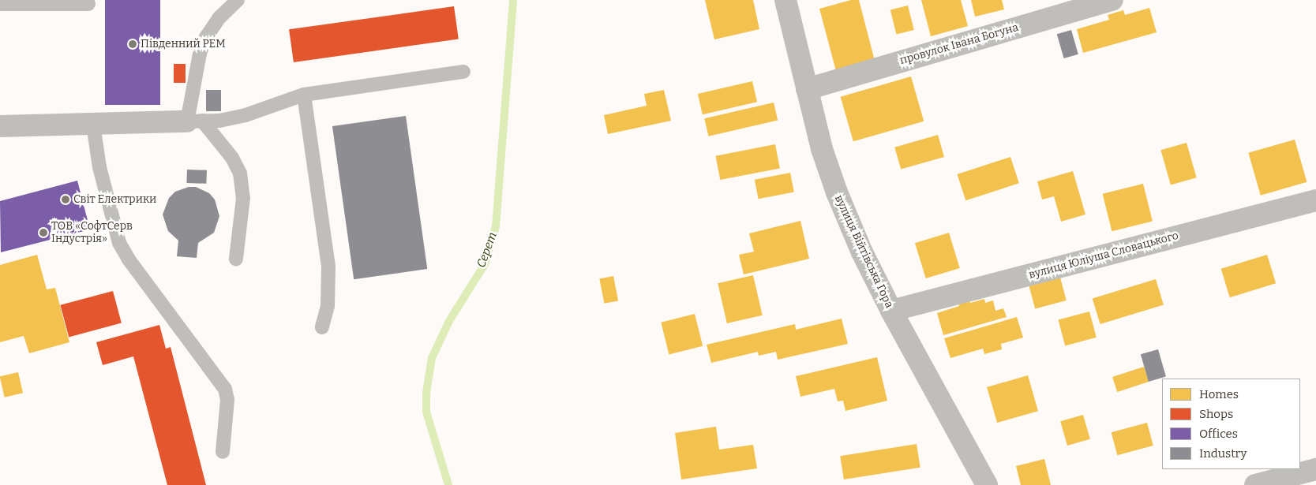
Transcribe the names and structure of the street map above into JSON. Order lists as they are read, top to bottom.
{
  "streets": {
    "street": ["провулок Івана Богуна", "вулиця Війтівська Гора", "вулиця Юліуша Словацького"]
  },
  "crossings": [
    ["провулок Івана Богуна", "вулиця Війтівська Гора"],
    ["вулиця Війтівська Гора", "вулиця Юліуша Словацького"]
  ],
  "water": ["Серет"],
  "places": ["Південний РЕМ", "Світ Електрики", "ТОВ «СофтСерв Індустрія»"],
  "legend": [
    "Homes",
    "Shops",
    "Offices",
    "Industry"
  ]
}
